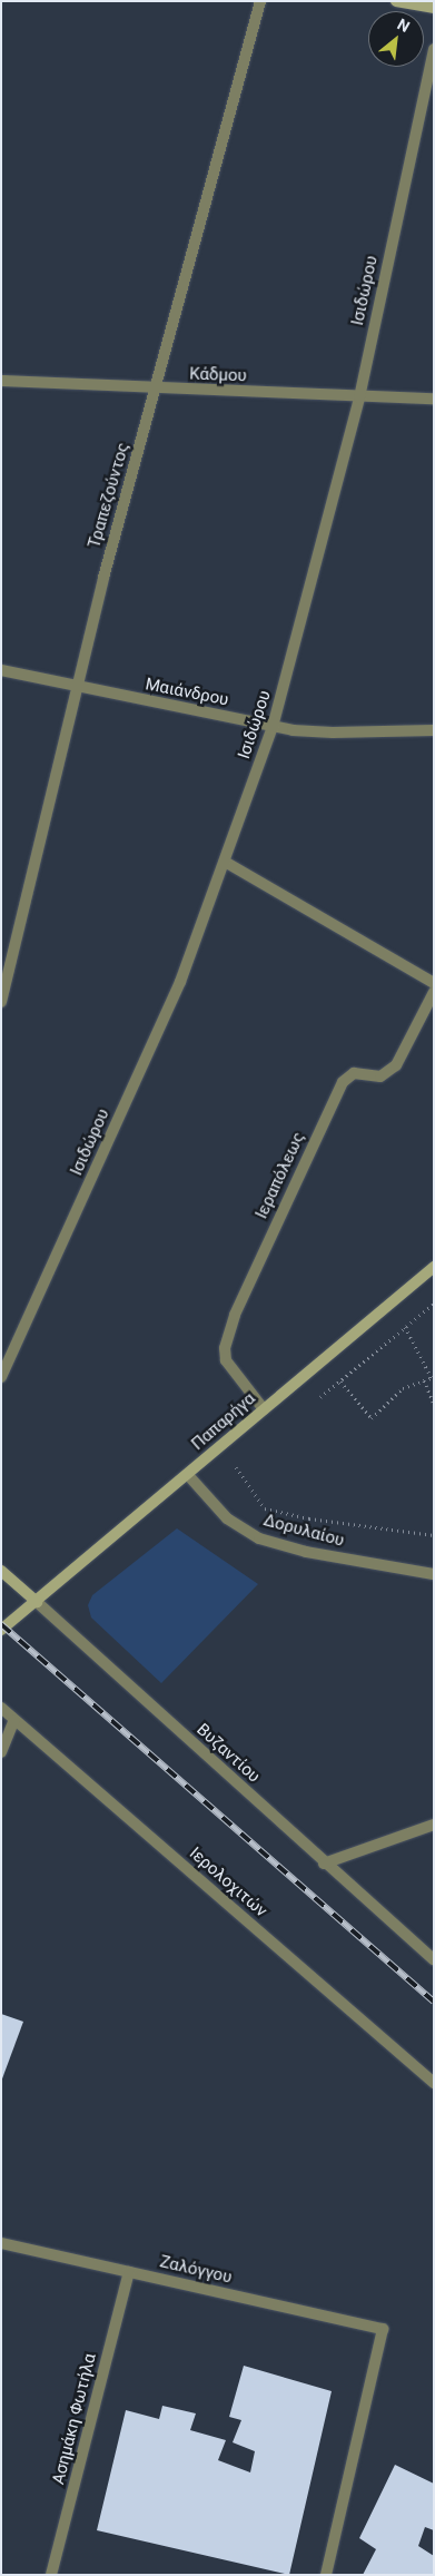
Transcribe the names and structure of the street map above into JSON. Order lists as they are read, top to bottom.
{
  "streets": {
    "street": [
      "Ισιδώρου",
      "Κάδμου",
      "Τραπεζούντος",
      "Μαιάνδρου",
      "Ιεραπόλεως",
      "Παπαρήγα",
      "Δορυλαίου",
      "Βυζαντίου",
      "Ιερολοχιτών",
      "Ζαλόγγου",
      "Ασημάκη Φωτήλα"
    ]
  },
  "crossings": [
    ["Ισιδώρου", "Κάδμου"],
    ["Ισιδώρου", "Μαιάνδρου"],
    ["Κάδμου", "Τραπεζούντος"],
    ["Τραπεζούντος", "Μαιάνδρου"],
    ["Ιεραπόλεως", "Παπαρήγα"],
    ["Παπαρήγα", "Δορυλαίου"],
    ["Παπαρήγα", "Βυζαντίου"],
    ["Ζαλόγγου", "Ασημάκη Φωτήλα"]
  ],
  "north": "top right"
}
